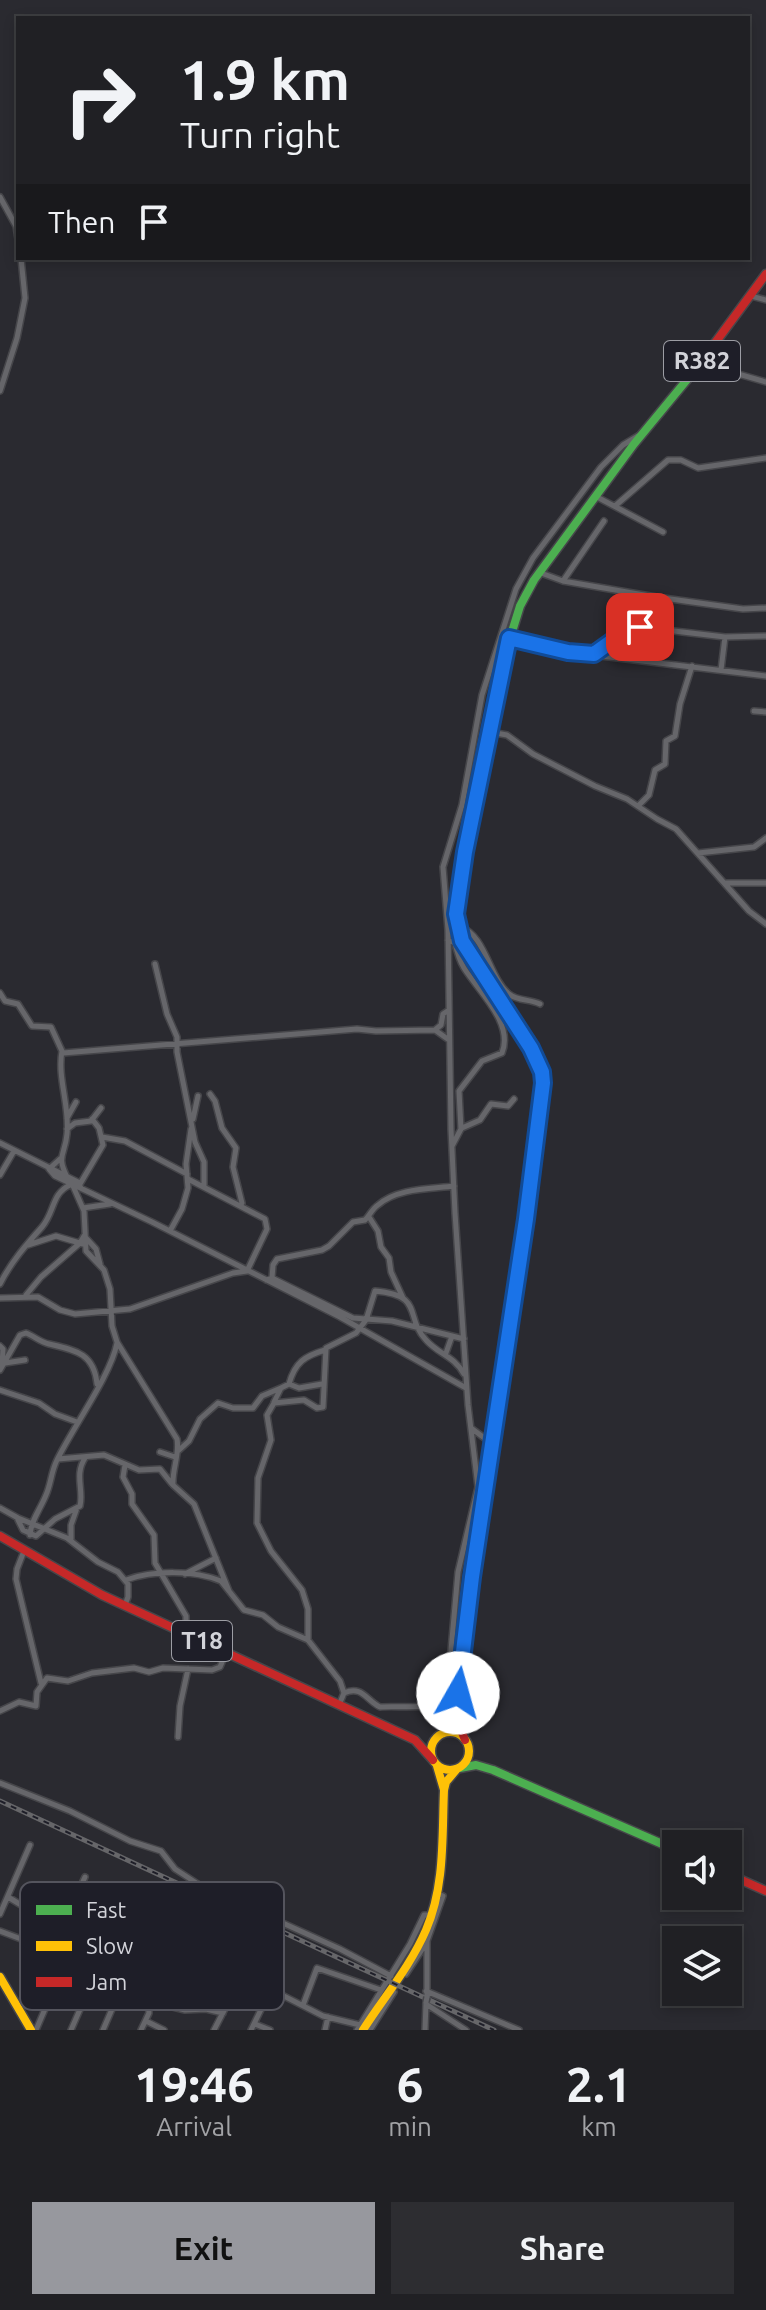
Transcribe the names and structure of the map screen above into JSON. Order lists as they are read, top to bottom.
{
  "streets": {
    "main road": ["R382", "T18"]
  },
  "crossings": [
    ["R382", "T18"]
  ],
  "legend": ["Fast", "Slow", "Jam"],
  "page": {
    "turn": ["1.9 km", "Turn right"],
    "then": "Then",
    "eta": [
      "19:46",
      "Arrival",
      "6",
      "min",
      "2.1",
      "km"
    ],
    "buttons": ["Exit", "Share"]
  }
}
